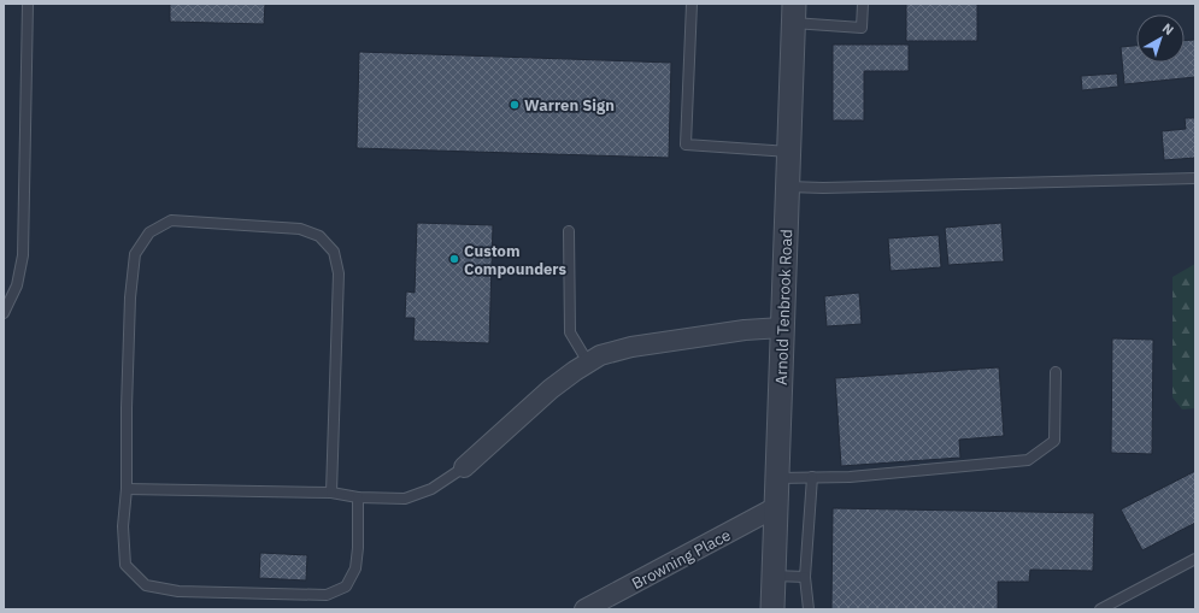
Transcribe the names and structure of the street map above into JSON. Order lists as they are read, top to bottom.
{
  "streets": {
    "street": ["Arnold Tenbrook Road", "Browning Place"]
  },
  "crossings": [
    ["Arnold Tenbrook Road", "Browning Place"]
  ],
  "places": ["Warren Sign", "Custom Compounders"],
  "north": "top right"
}
